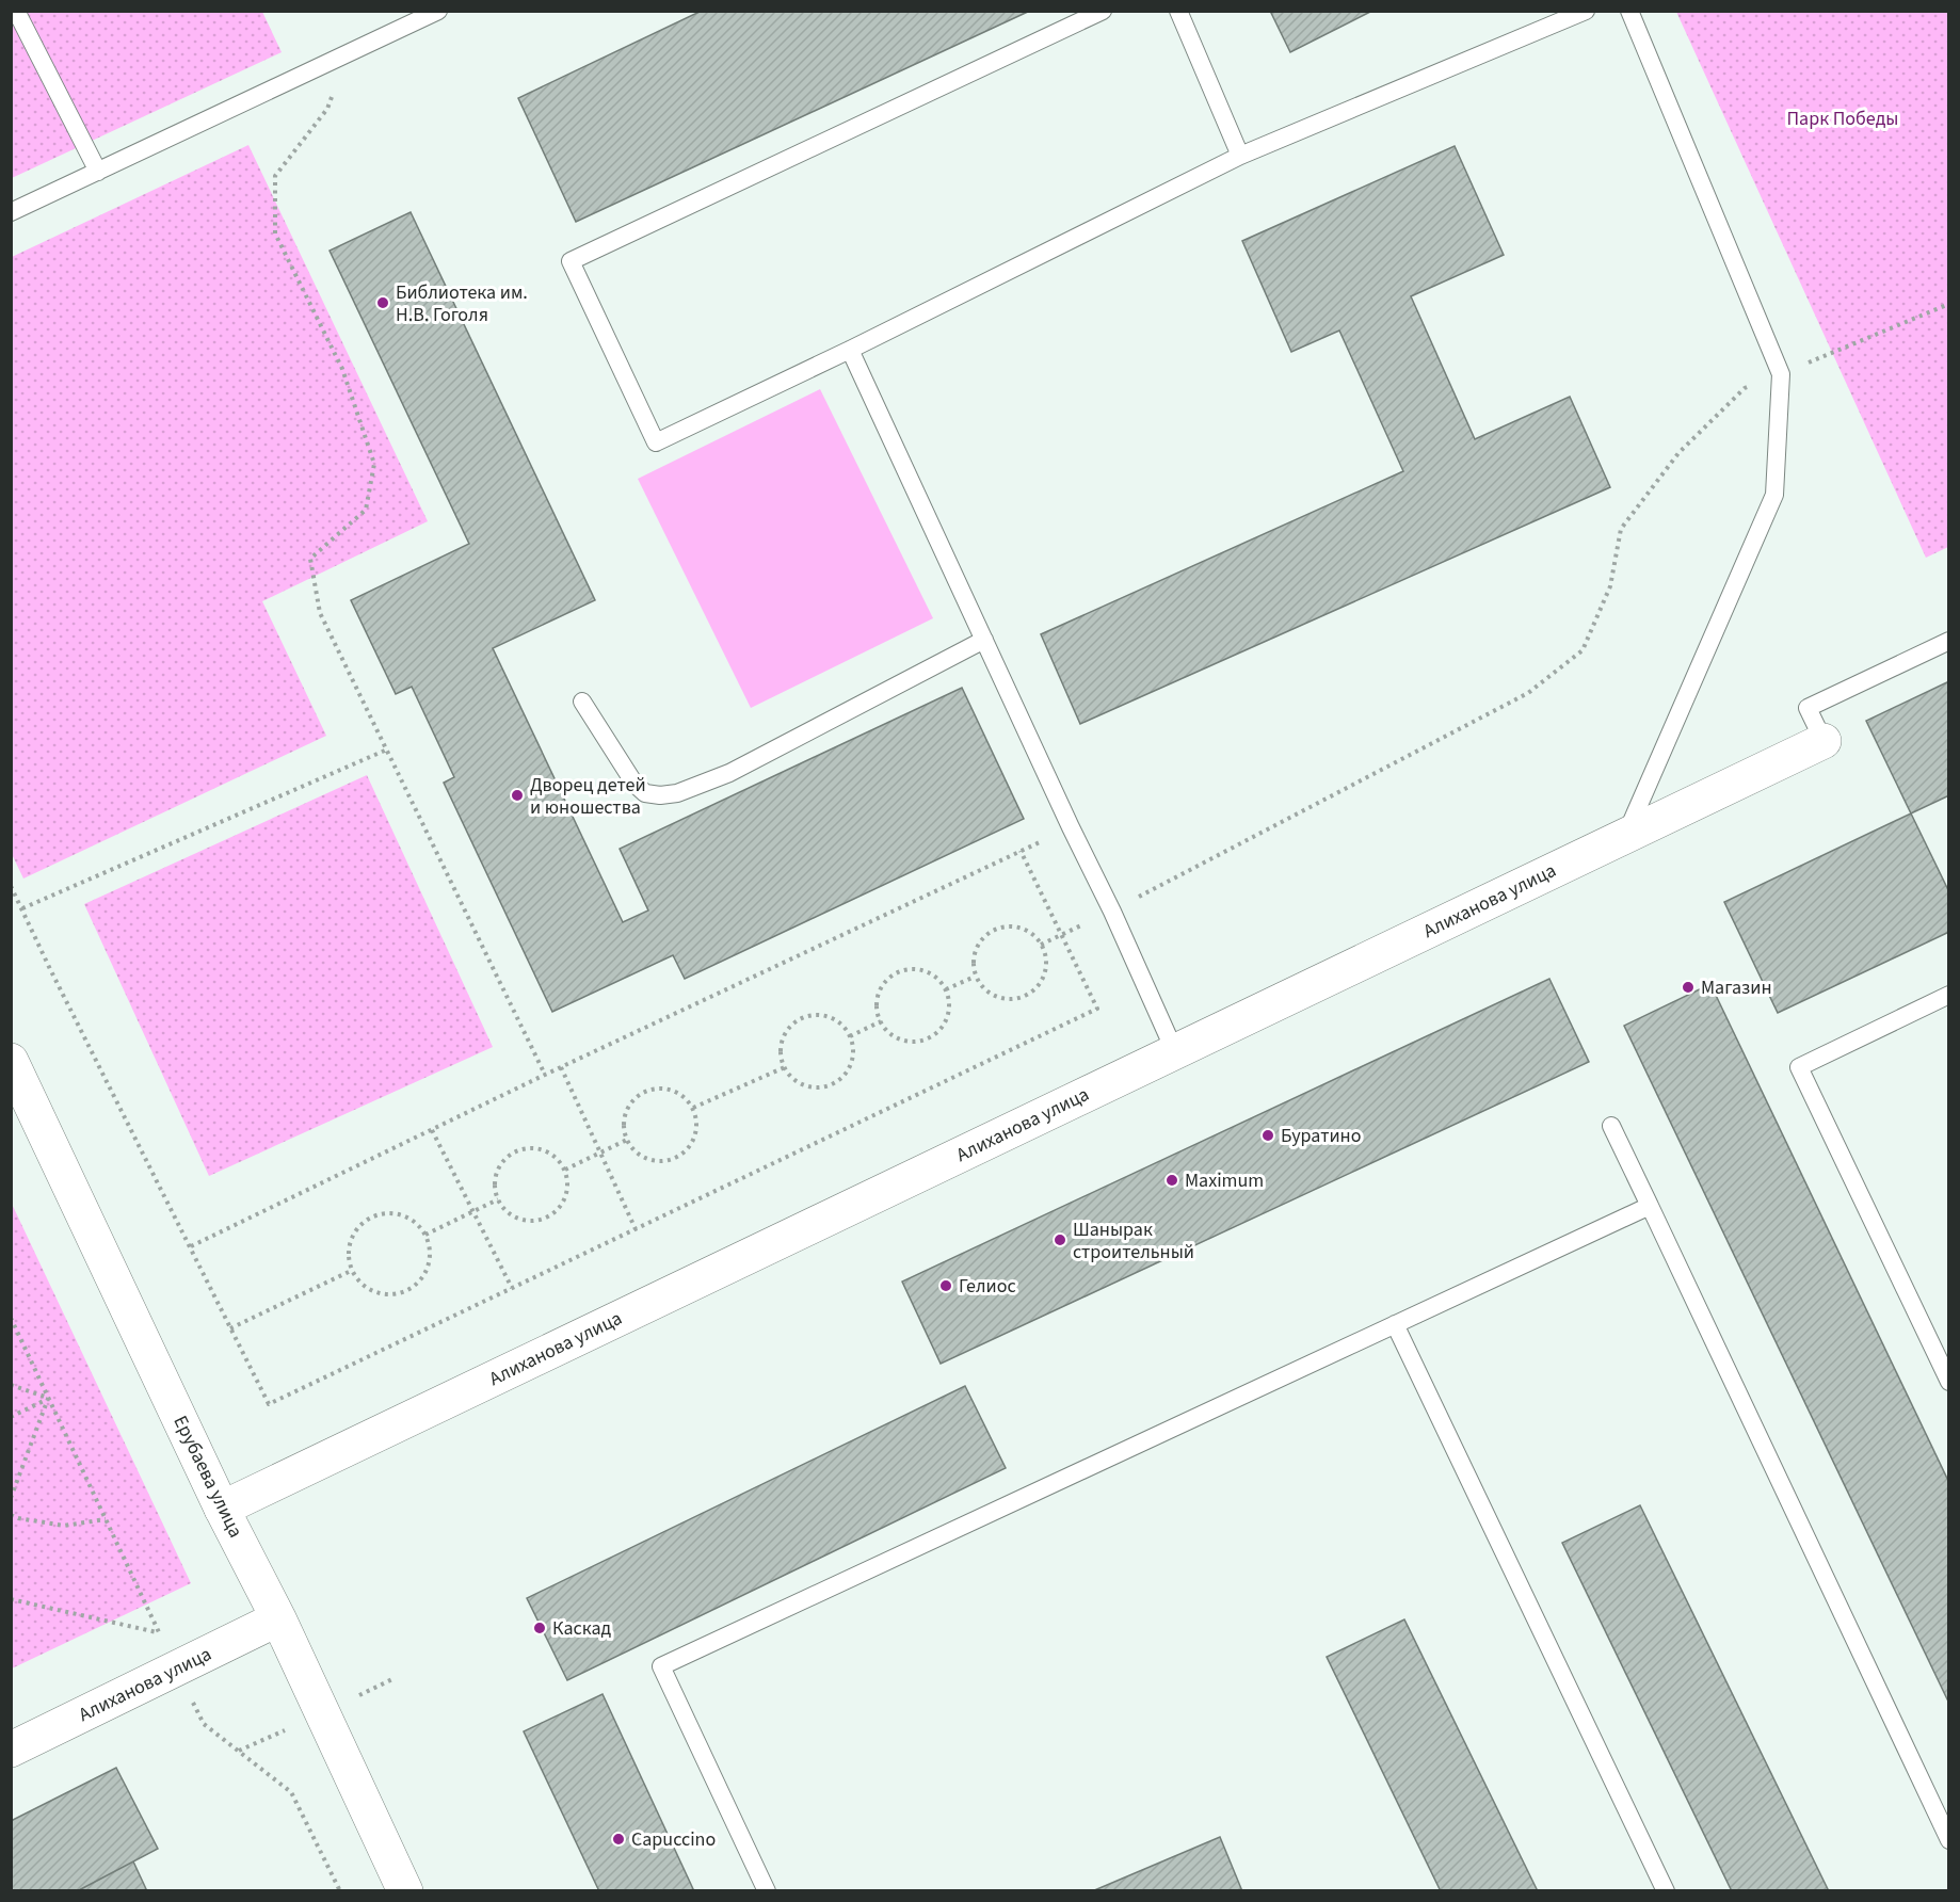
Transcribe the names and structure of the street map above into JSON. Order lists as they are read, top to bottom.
{
  "streets": {
    "street": ["Алиханова улица", "Ерубаева улица"]
  },
  "crossings": [
    ["Алиханова улица", "Ерубаева улица"]
  ],
  "parks": ["Парк Победы"],
  "places": [
    "Библиотека им. Н.В. Гоголя",
    "Дворец детей и юношества",
    "Магазин",
    "Буратино",
    "Maximum",
    "Шанырак строительный",
    "Гелиос",
    "Каскад",
    "Capuccino"
  ]
}
